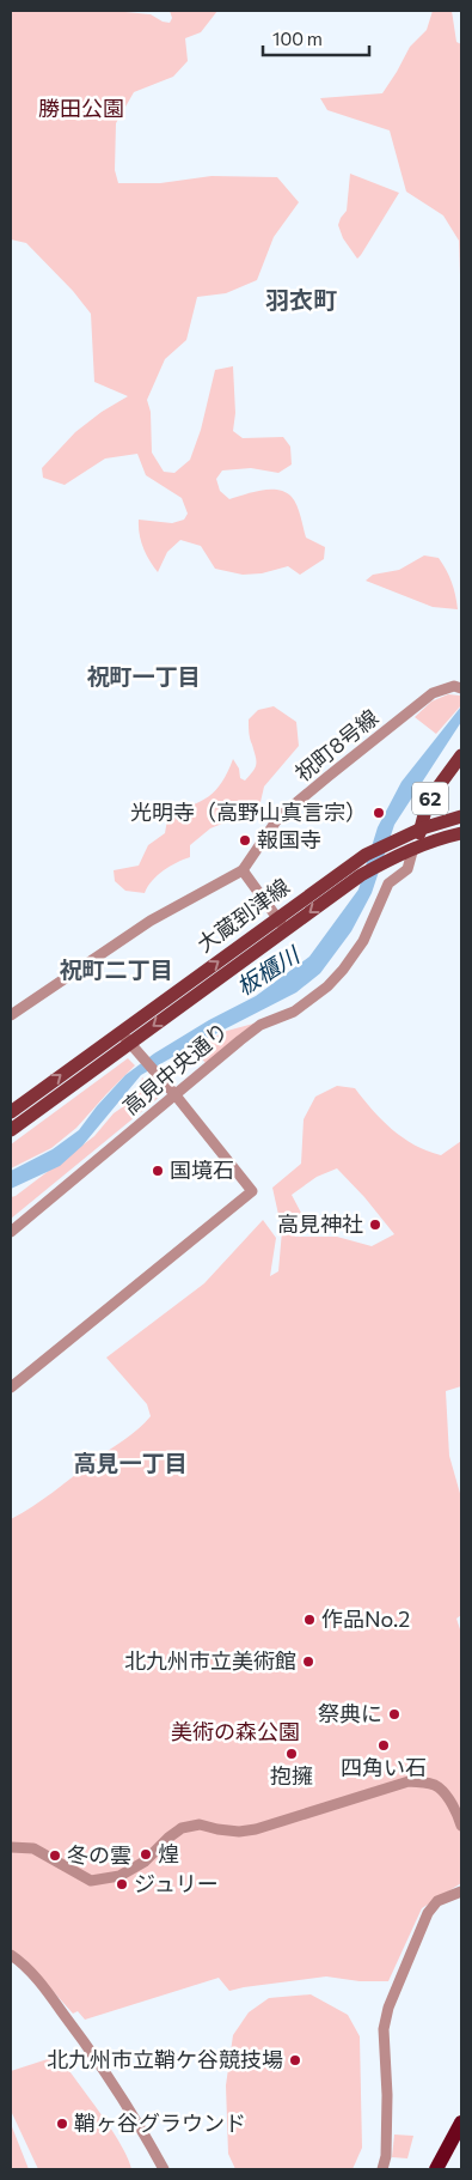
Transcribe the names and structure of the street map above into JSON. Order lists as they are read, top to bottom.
{
  "streets": {
    "main road": ["62", "大蔵到津線"],
    "street": ["祝町8号線", "高見中央通り"]
  },
  "crossings": [
    ["62", "大蔵到津線"],
    ["62", "高見中央通り"],
    ["大蔵到津線", "高見中央通り"]
  ],
  "districts": [
    "羽衣町",
    "祝町一丁目",
    "祝町二丁目",
    "高見一丁目"
  ],
  "water": ["板櫃川"],
  "parks": ["勝田公園", "美術の森公園"],
  "places": [
    "光明寺（高野山真言宗）",
    "報国寺",
    "国境石",
    "高見神社",
    "作品No.2",
    "北九州市立美術館",
    "祭典に",
    "四角い石",
    "抱擁",
    "煌",
    "冬の雲",
    "ジュリー",
    "北九州市立鞘ケ谷競技場",
    "鞘ヶ谷グラウンド"
  ],
  "scale_bar": "100 m"
}
